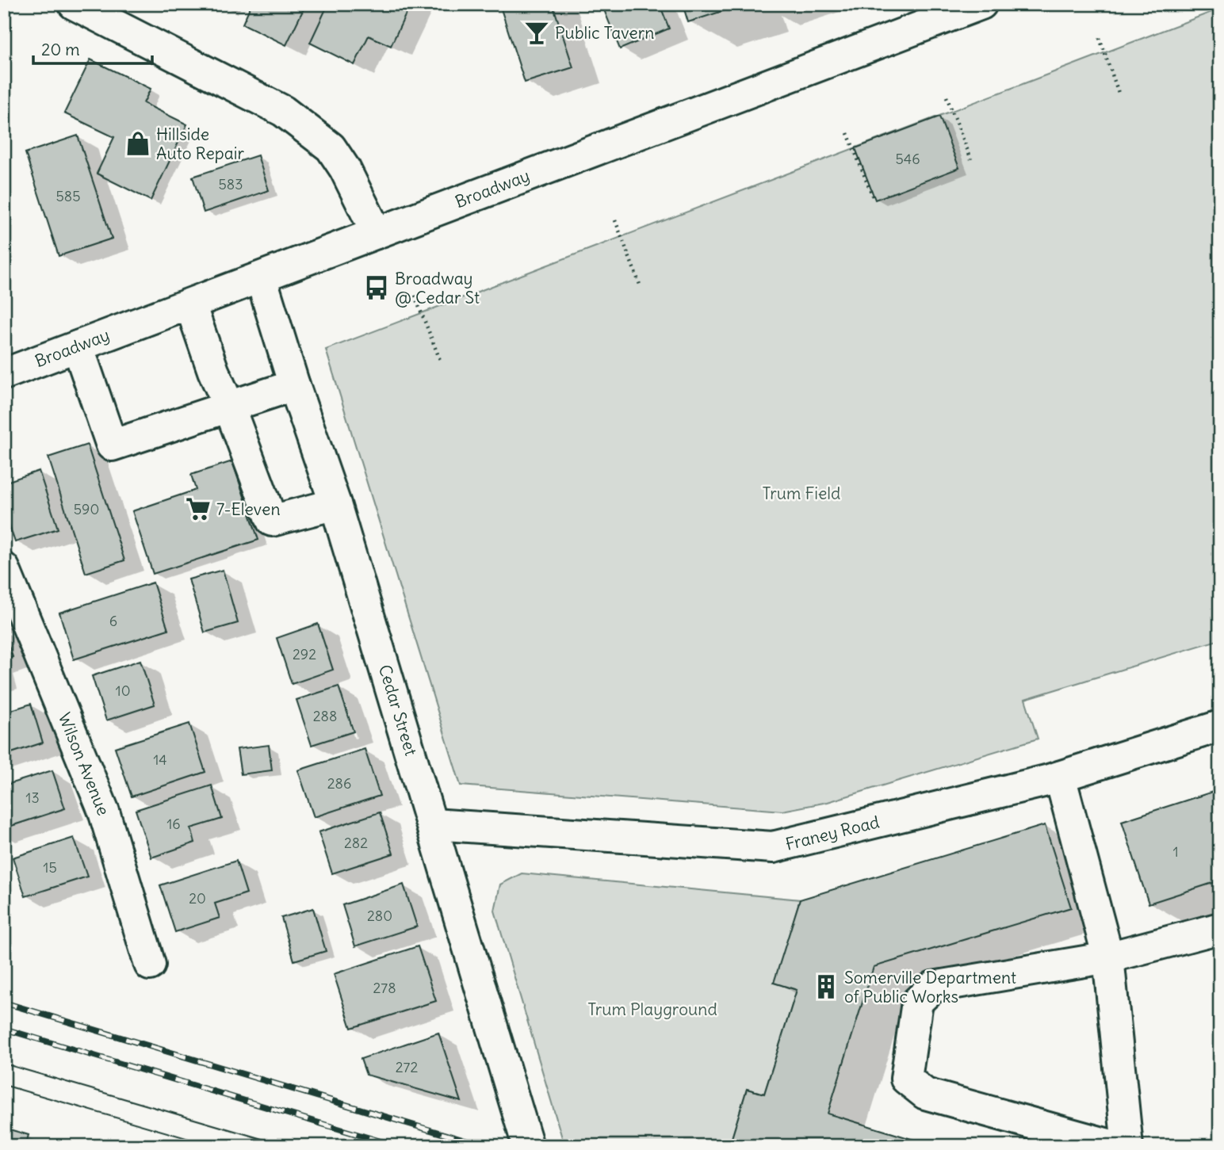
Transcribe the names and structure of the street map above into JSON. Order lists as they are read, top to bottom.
{
  "streets": {
    "street": [
      "Broadway",
      "Cedar Street",
      "Wilson Avenue",
      "Franey Road"
    ]
  },
  "crossings": [
    ["Broadway", "Cedar Street"],
    ["Cedar Street", "Franey Road"]
  ],
  "parks": ["Trum Field", "Trum Playground"],
  "places": {
    "bar": ["Public Tavern"],
    "shop": ["Hillside Auto Repair"],
    "bus stop": ["Broadway @ Cedar St"],
    "supermarket": ["7-Eleven"],
    "building": ["Somerville Department of Public Works"]
  },
  "house_numbers": [
    "546",
    "583",
    "585",
    "590",
    "6",
    "292",
    "10",
    "288",
    "14",
    "286",
    "13",
    "16",
    "282",
    "1",
    "15",
    "20",
    "280",
    "278",
    "272"
  ],
  "scale_bar": "20 m"
}
